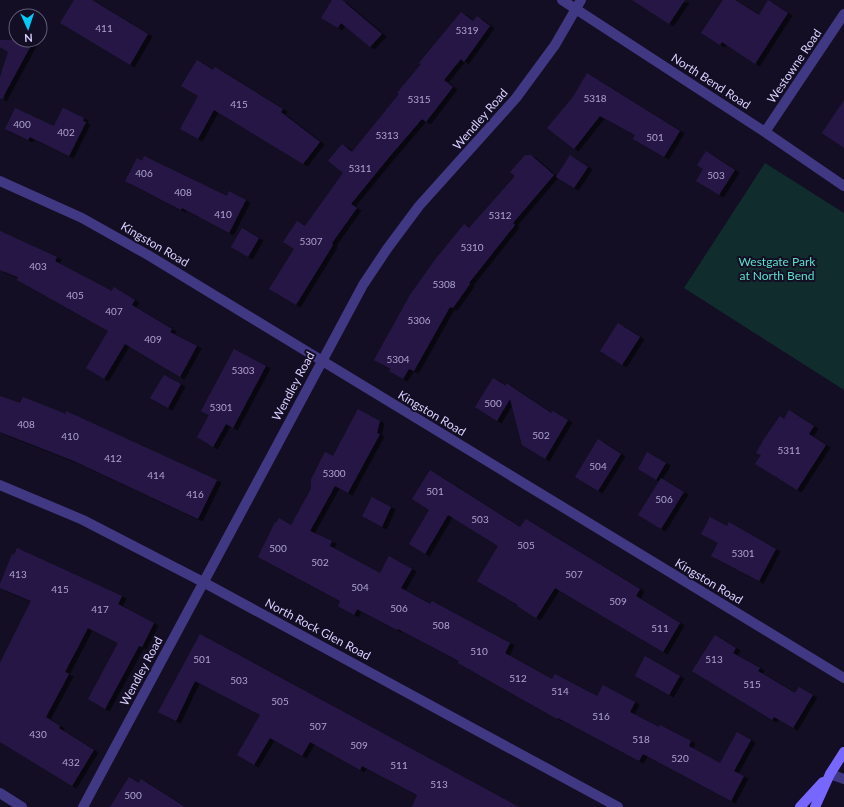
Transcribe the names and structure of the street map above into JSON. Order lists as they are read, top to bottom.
{
  "streets": {
    "street": [
      "Westowne Road",
      "North Bend Road",
      "Wendley Road",
      "Kingston Road",
      "North Rock Glen Road"
    ]
  },
  "crossings": [
    ["Westowne Road", "North Bend Road"],
    ["North Bend Road", "Wendley Road"],
    ["Wendley Road", "Kingston Road"],
    ["Wendley Road", "North Rock Glen Road"]
  ],
  "parks": ["Westgate Park at North Bend"],
  "house_numbers": [
    "411",
    "5319",
    "5318",
    "5315",
    "415",
    "400",
    "402",
    "5313",
    "501",
    "5311",
    "406",
    "503",
    "408",
    "410",
    "5312",
    "5307",
    "5310",
    "403",
    "5308",
    "405",
    "407",
    "5306",
    "409",
    "5304",
    "5303",
    "500",
    "5301",
    "408",
    "502",
    "410",
    "5311",
    "412",
    "504",
    "5300",
    "414",
    "501",
    "416",
    "506",
    "503",
    "505",
    "500",
    "5301",
    "502",
    "413",
    "507",
    "504",
    "415",
    "509",
    "506",
    "417",
    "508",
    "511",
    "510",
    "501",
    "513",
    "512",
    "503",
    "515",
    "514",
    "505",
    "516",
    "507",
    "430",
    "518",
    "509",
    "520",
    "432",
    "511",
    "513",
    "500"
  ],
  "north": "bottom"
}
